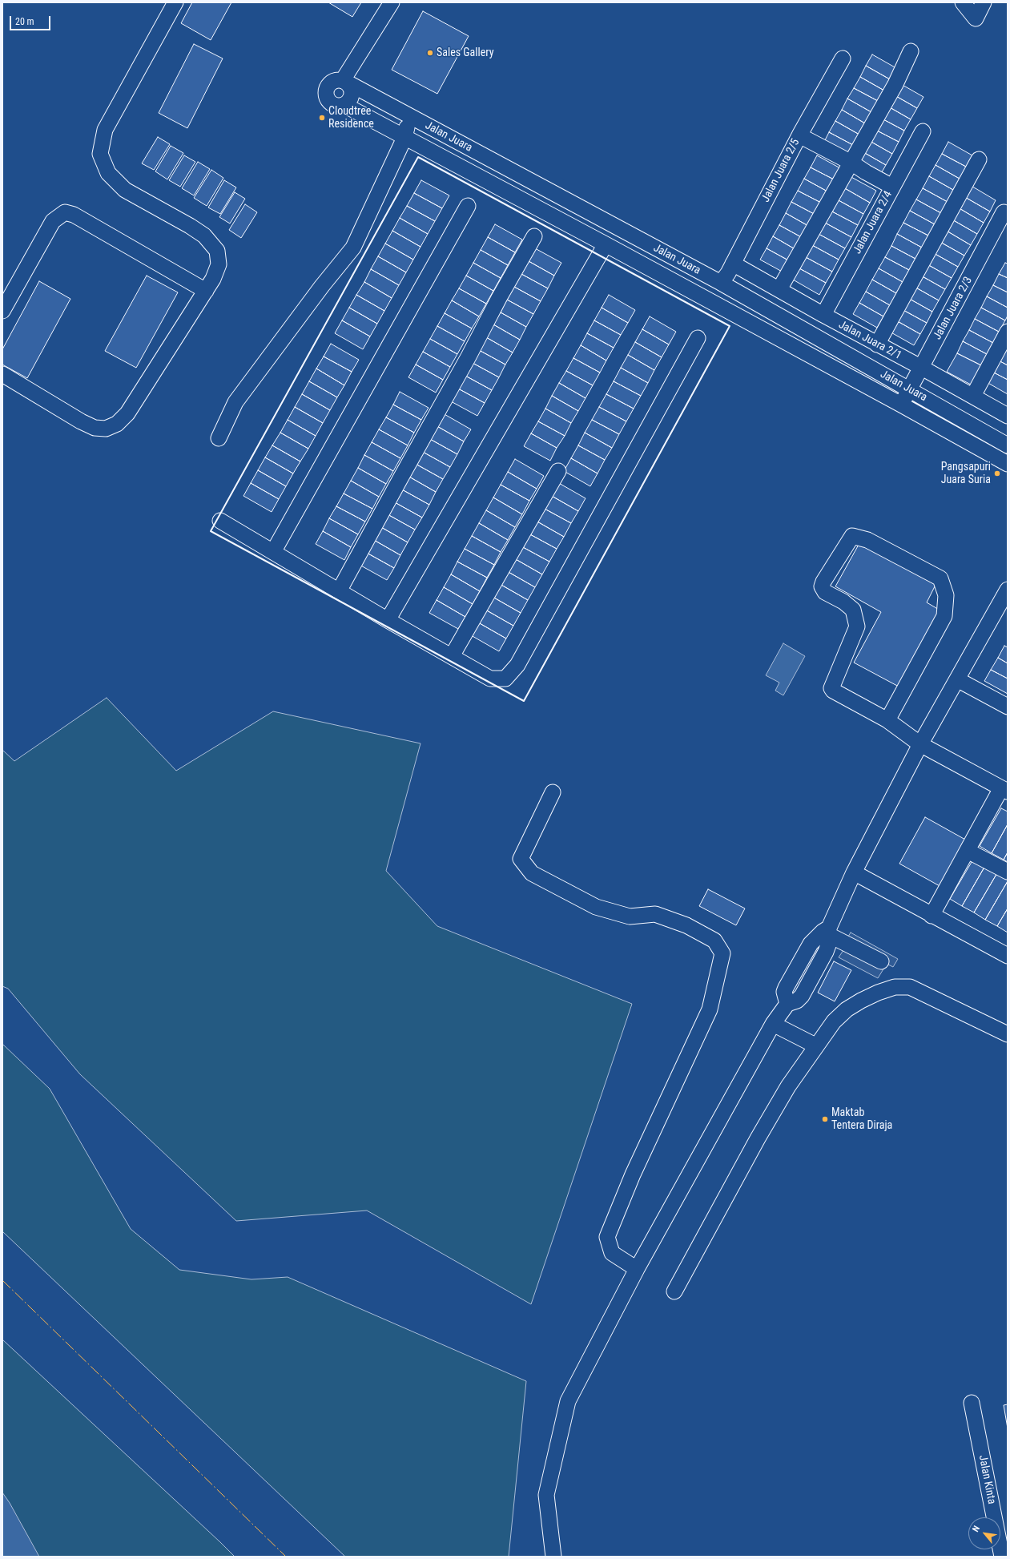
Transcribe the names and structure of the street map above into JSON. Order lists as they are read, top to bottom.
{
  "streets": {
    "street": [
      "Jalan Juara",
      "Jalan Juara 2/5",
      "Jalan Juara 2/4",
      "Jalan Juara 2/3",
      "Jalan Juara 2/1",
      "Jalan Kinta"
    ]
  },
  "crossings": [
    ["Jalan Juara", "Jalan Juara 2/5"],
    ["Jalan Juara", "Jalan Juara 2/3"],
    ["Jalan Juara 2/5", "Jalan Juara 2/1"],
    ["Jalan Juara 2/4", "Jalan Juara 2/1"],
    ["Jalan Juara 2/3", "Jalan Juara 2/1"]
  ],
  "places": [
    "Sales Gallery",
    "Cloudtree Residence",
    "Pangsapuri Juara Suria",
    "Maktab Tentera Diraja"
  ],
  "scale_bar": "20 m",
  "north": "top left"
}
